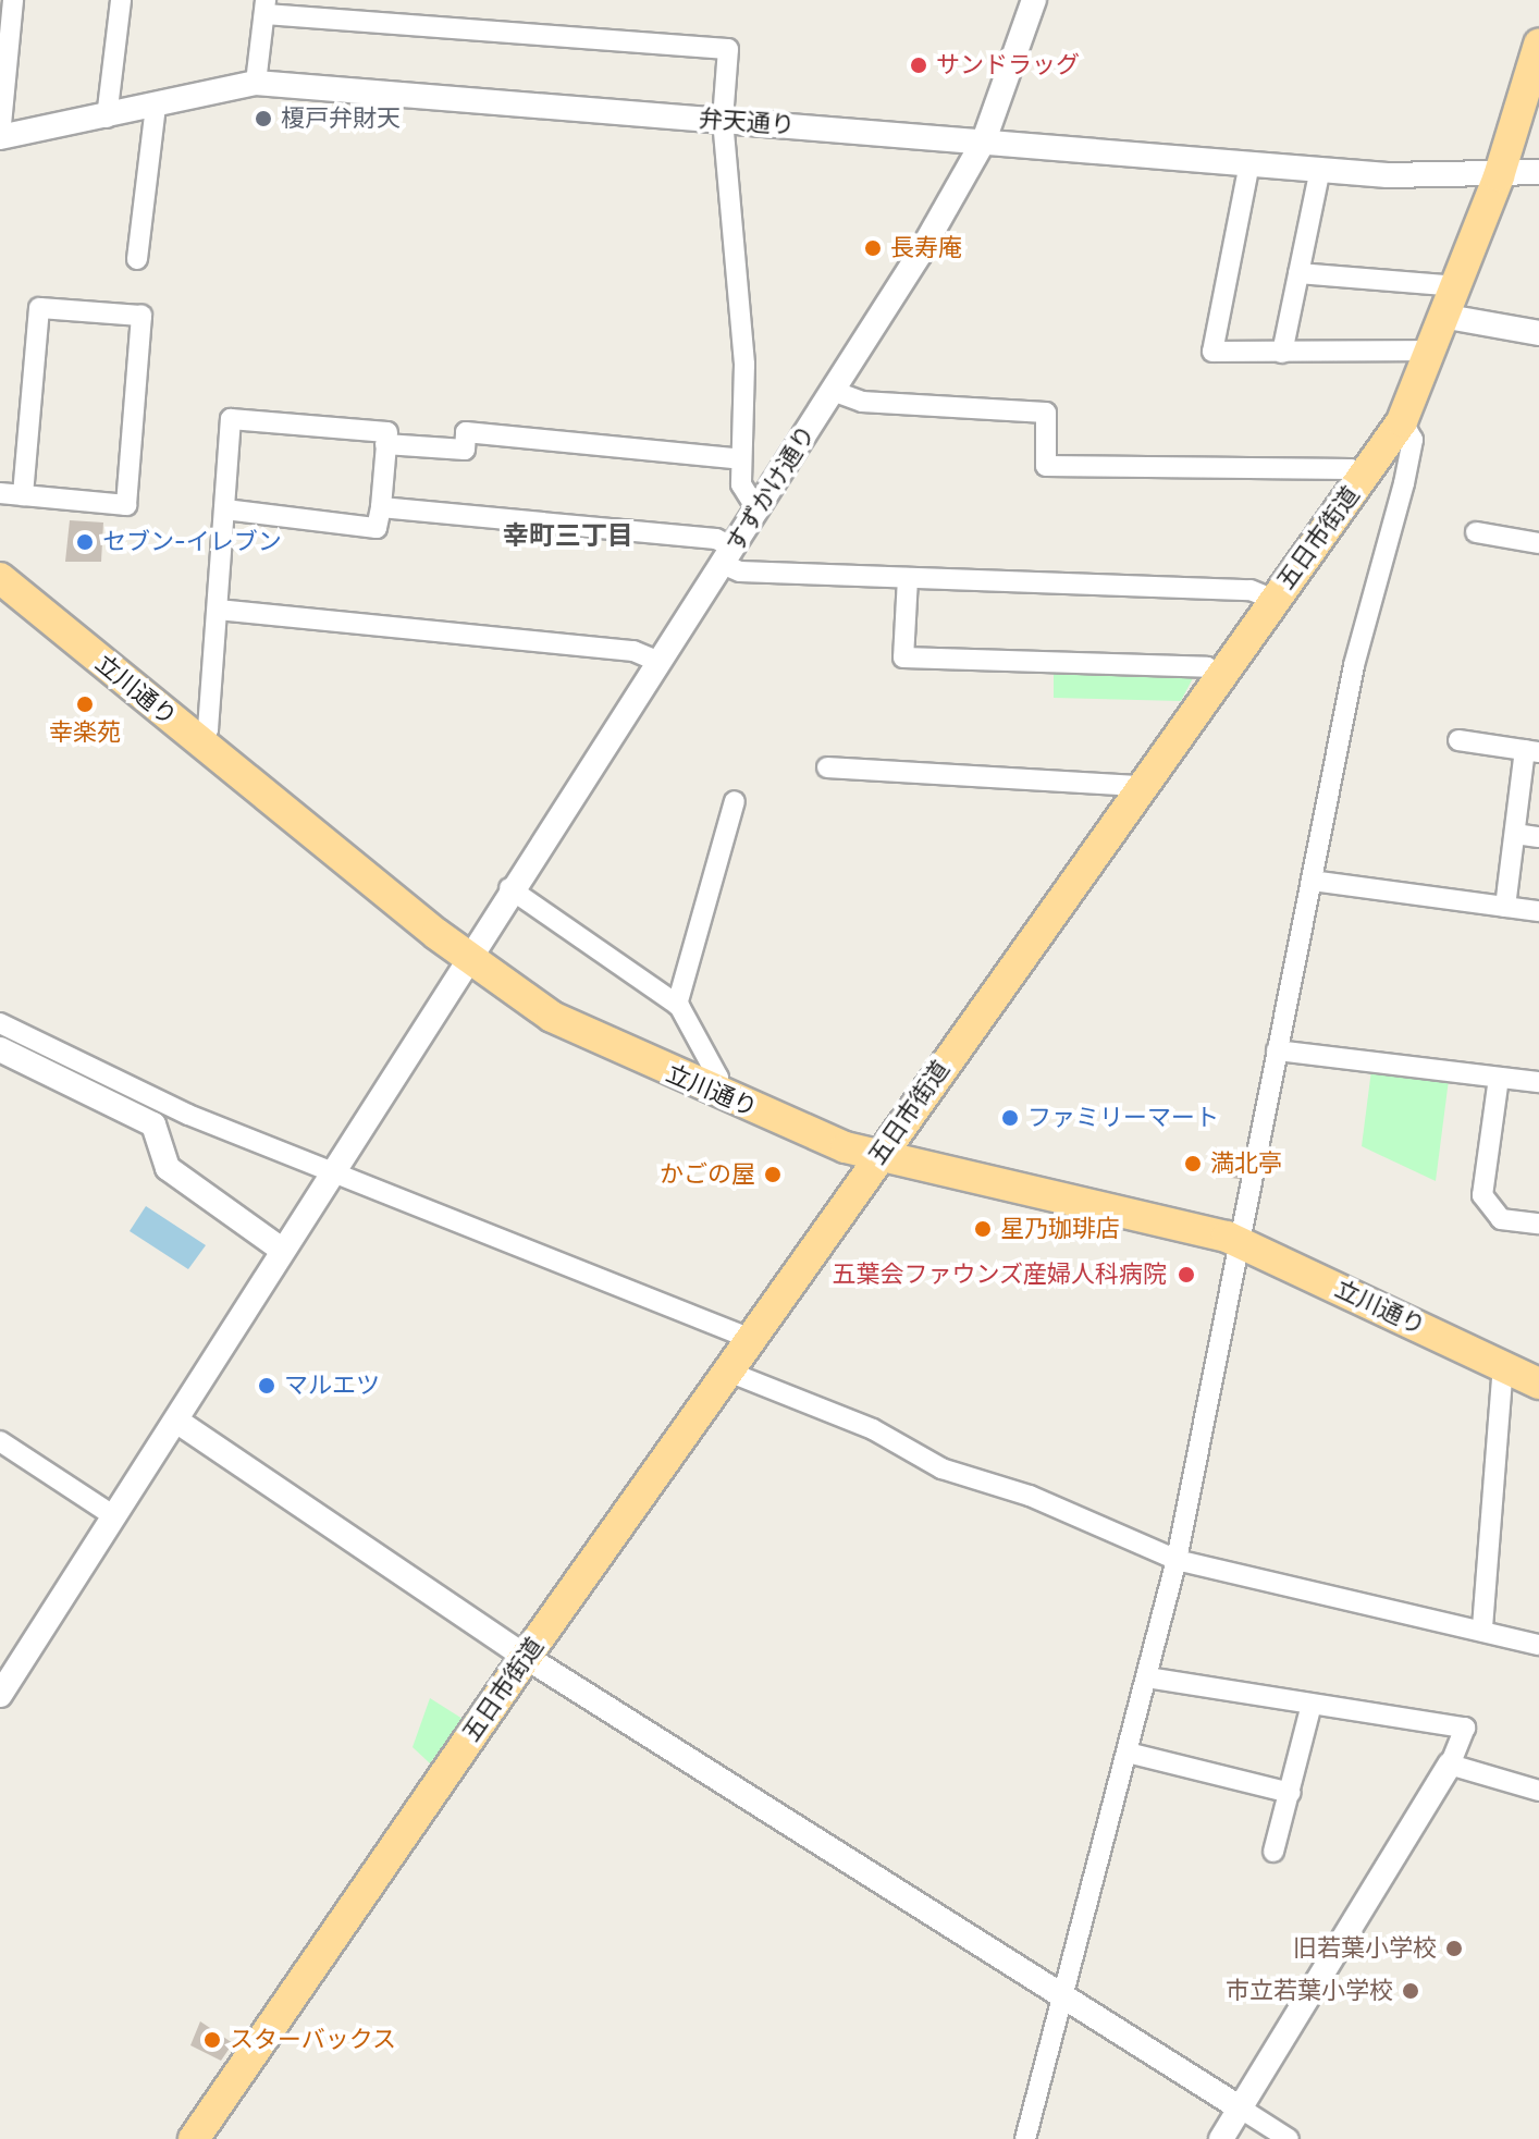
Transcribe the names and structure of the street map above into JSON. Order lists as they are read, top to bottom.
{
  "streets": {
    "main road": ["五日市街道", "立川通り"],
    "street": ["弁天通り", "すずかけ通り"]
  },
  "crossings": [
    ["弁天通り", "すずかけ通り"],
    ["弁天通り", "五日市街道"],
    ["すずかけ通り", "立川通り"],
    ["五日市街道", "立川通り"]
  ],
  "districts": ["幸町三丁目"],
  "places": [
    "サンドラッグ",
    "榎戸弁財天",
    "長寿庵",
    "セブン-イレブン",
    "幸楽苑",
    "ファミリーマート",
    "満北亭",
    "かごの屋",
    "星乃珈琲店",
    "五葉会ファウンズ産婦人科病院",
    "マルエツ",
    "旧若葉小学校",
    "市立若葉小学校",
    "スターバックス"
  ]
}
